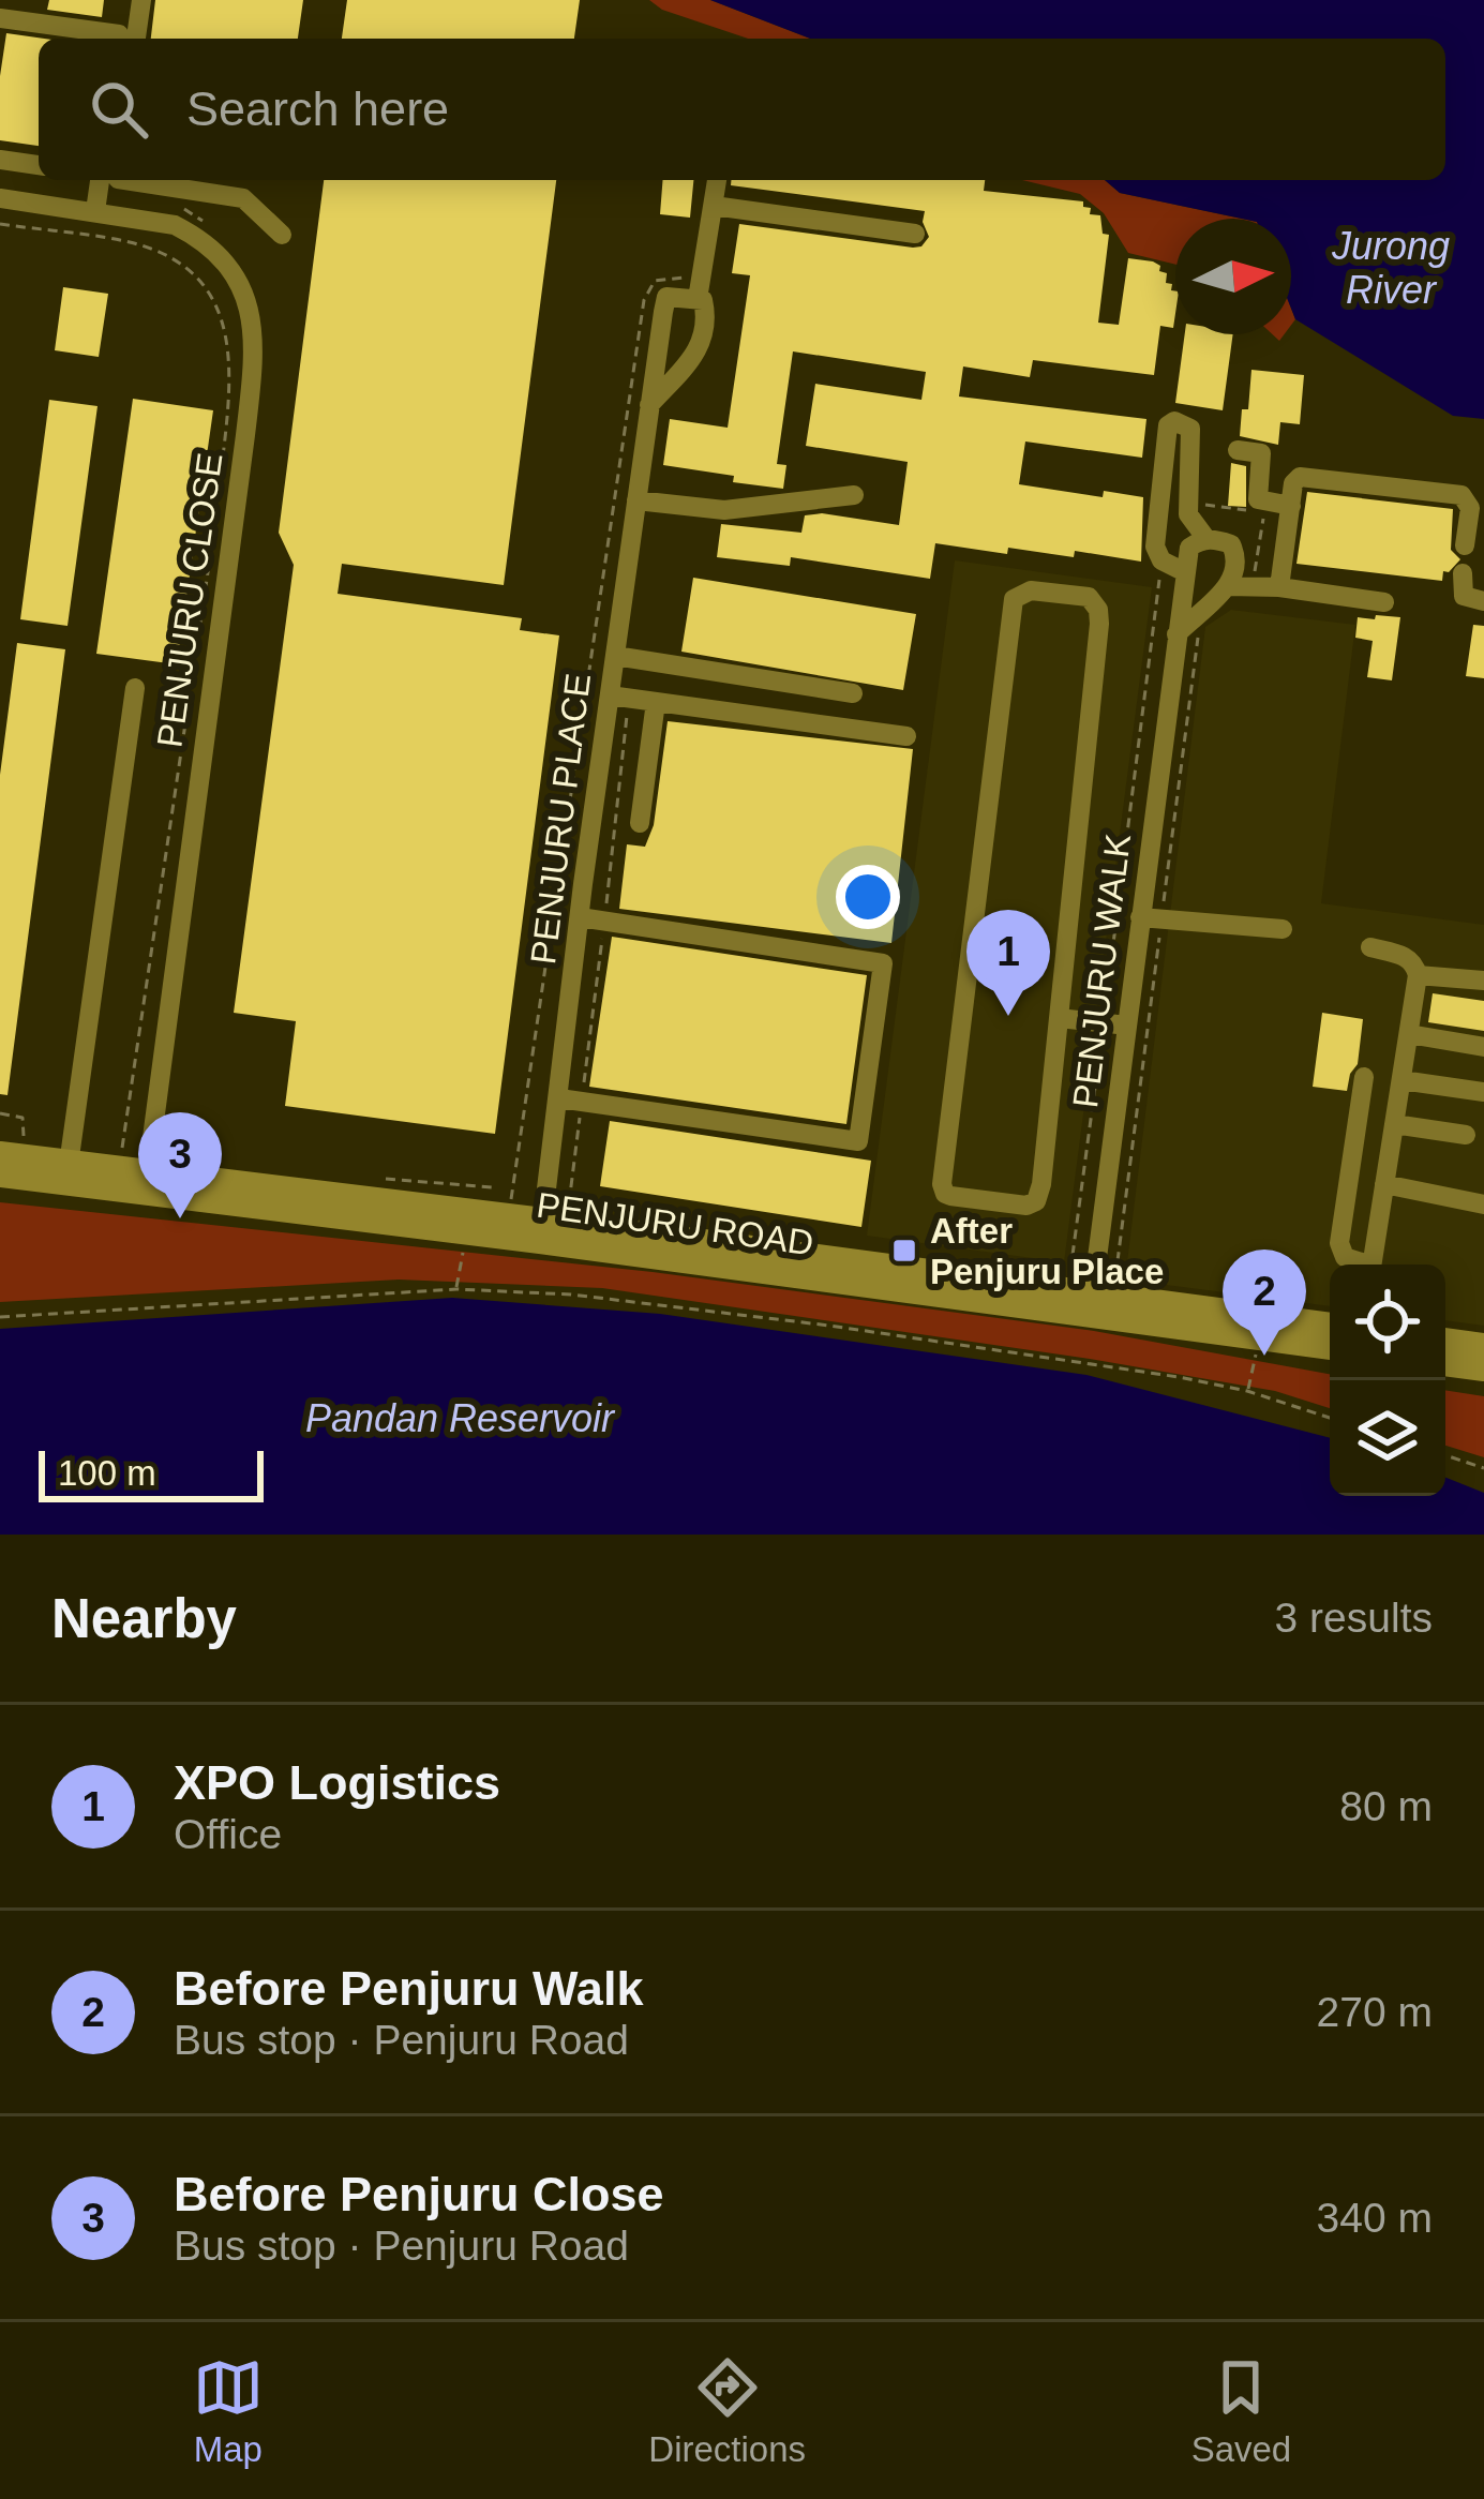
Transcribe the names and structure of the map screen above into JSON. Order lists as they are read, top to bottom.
{
  "streets": {
    "main road": ["PENJURU ROAD"],
    "street": ["PENJURU CLOSE", "PENJURU PLACE", "PENJURU WALK"]
  },
  "crossings": [
    ["PENJURU CLOSE", "PENJURU ROAD"],
    ["PENJURU PLACE", "PENJURU ROAD"],
    ["PENJURU WALK", "PENJURU ROAD"]
  ],
  "water": ["Jurong River", "Pandan Reservoir"],
  "places": {
    "transit": ["After Penjuru Place"]
  },
  "scale_bar": "100 m",
  "north": "right",
  "page": {
    "search": "Search here",
    "pins": ["1", "3", "2"],
    "scale": "100 m",
    "heading": ["Nearby", "3 results"],
    "list": [
      {
        "mark": "1",
        "name": "XPO Logistics",
        "note": "Office",
        "value": "80 m"
      },
      {
        "mark": "2",
        "name": "Before Penjuru Walk",
        "note": "Bus stop · Penjuru Road",
        "value": "270 m"
      },
      {
        "mark": "3",
        "name": "Before Penjuru Close",
        "note": "Bus stop · Penjuru Road",
        "value": "340 m"
      }
    ],
    "nav": ["Map", "Directions", "Saved"]
  }
}
